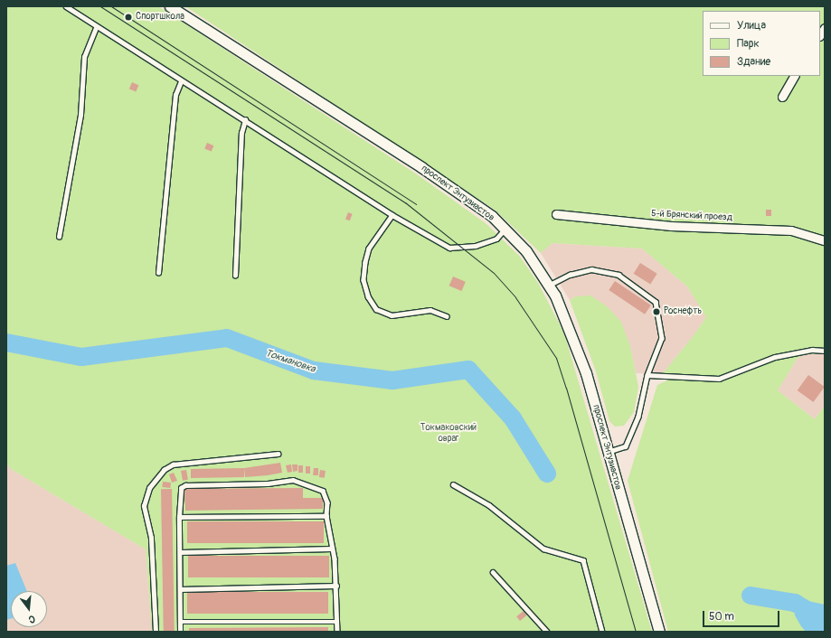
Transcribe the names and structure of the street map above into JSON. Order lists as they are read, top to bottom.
{
  "streets": {
    "street": ["проспект Энтузиастов", "5-й Брянский проезд"]
  },
  "water": ["Токмановка"],
  "parks": ["Токмаковский овраг"],
  "places": ["Спортшкола", "Роснефть"],
  "legend": ["Улица", "Парк", "Здание"],
  "scale_bar": "50 m",
  "north": "bottom"
}
